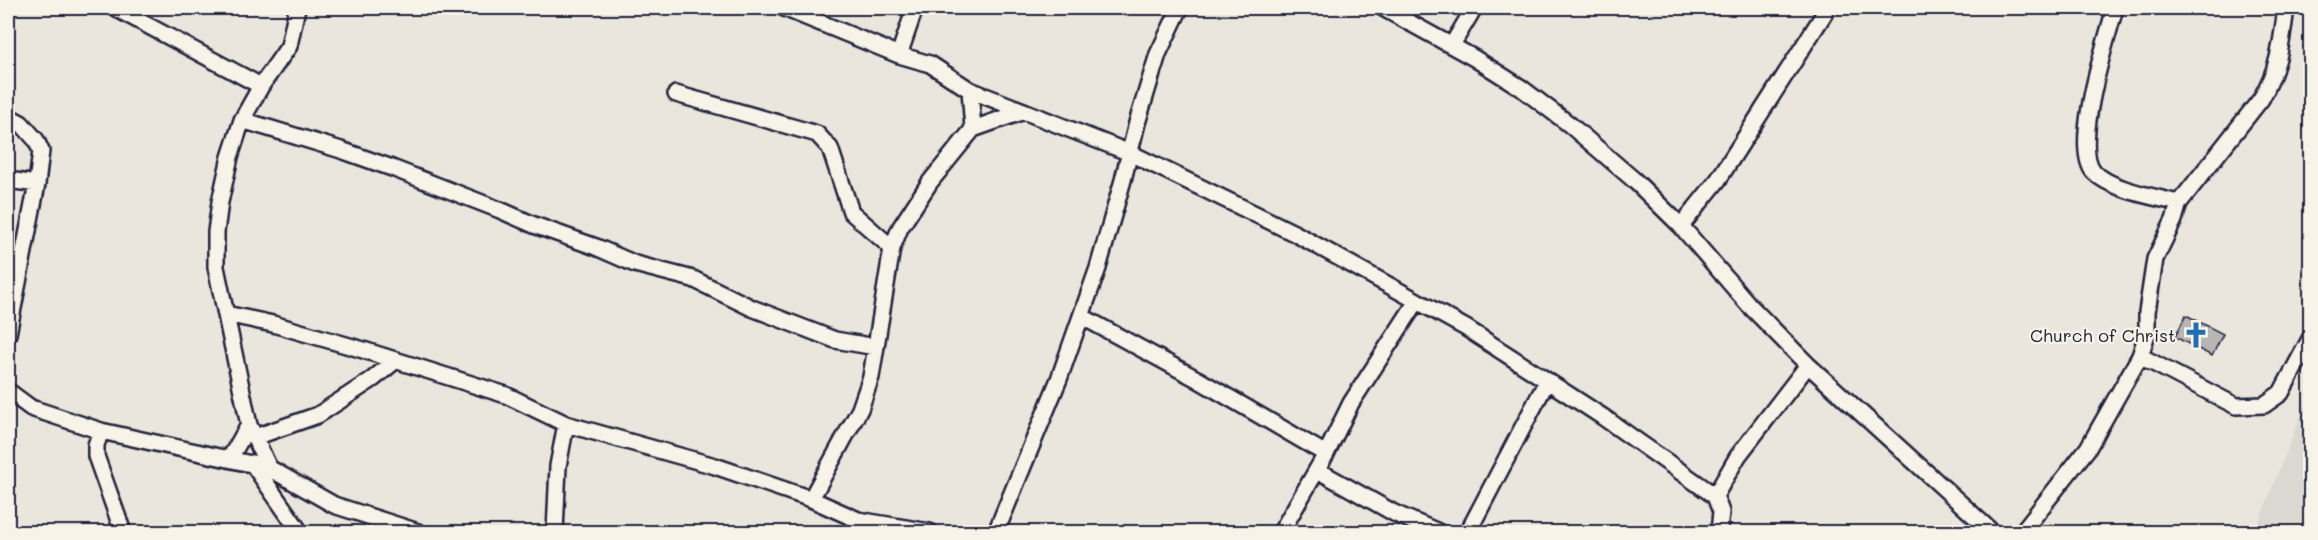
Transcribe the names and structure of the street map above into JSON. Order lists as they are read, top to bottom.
{
  "places": {
    "church": ["Church of Christ"]
  }
}
